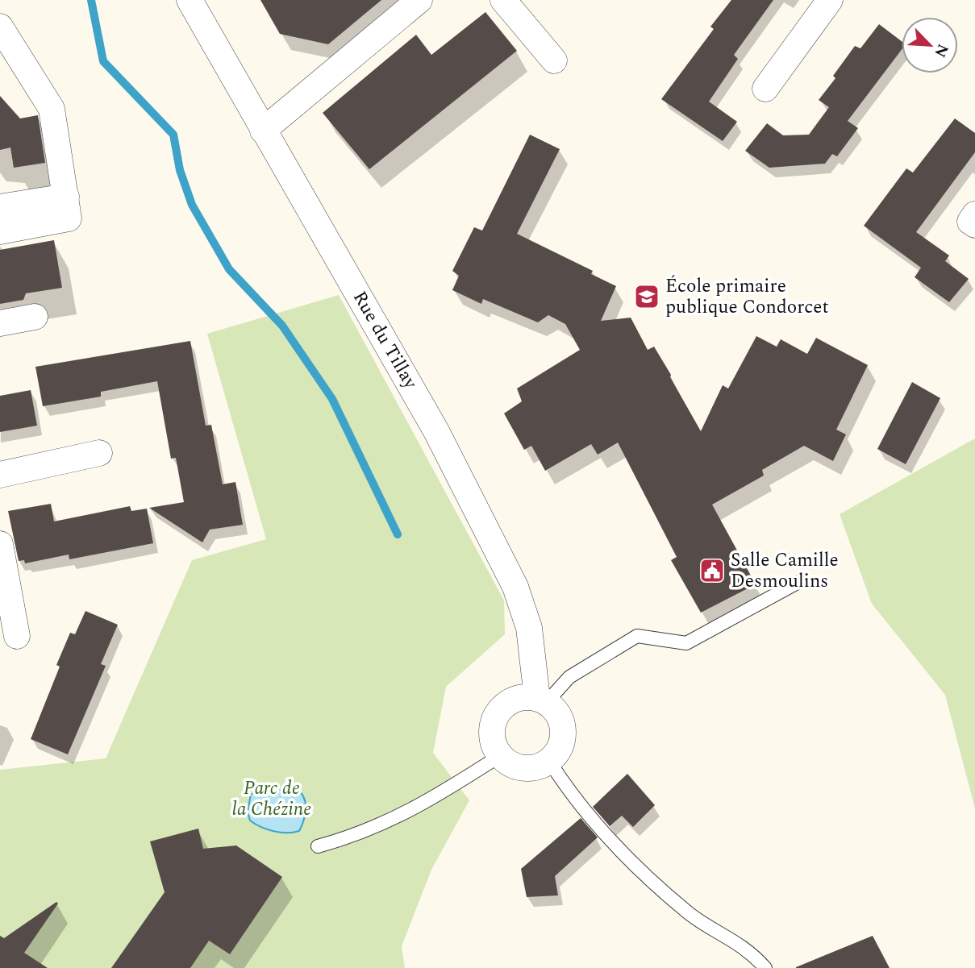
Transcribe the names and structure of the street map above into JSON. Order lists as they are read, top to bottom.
{
  "streets": {
    "street": ["Rue du Tillay"]
  },
  "parks": ["Parc de la Chézine"],
  "places": {
    "school or university": ["École primaire publique Condorcet"],
    "public building": ["Salle Camille Desmoulins"]
  },
  "north": "bottom right"
}
